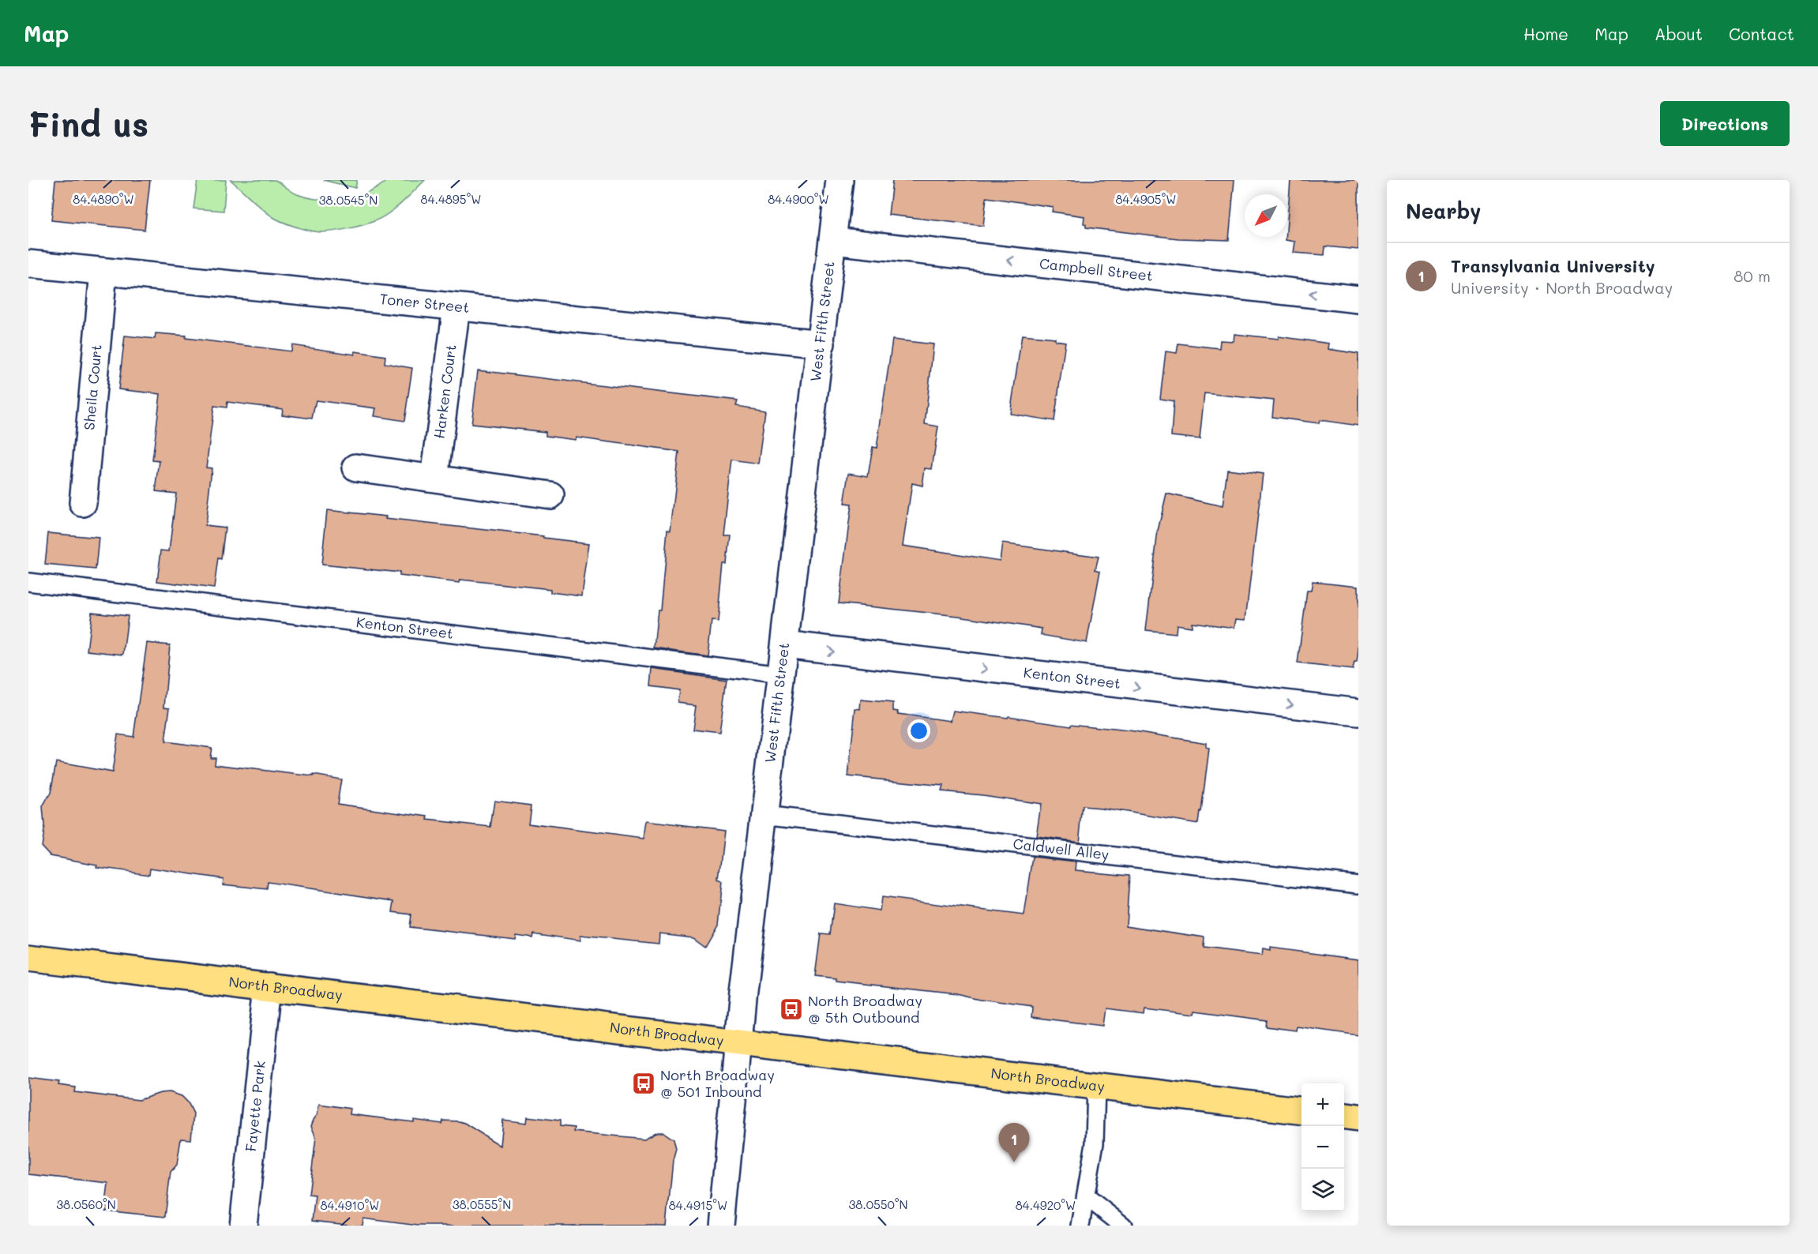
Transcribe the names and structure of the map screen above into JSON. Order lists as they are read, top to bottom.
{
  "streets": {
    "main road": ["North Broadway"],
    "street": [
      "Campbell Street",
      "Toner Street",
      "West Fifth Street",
      "Sheila Court",
      "Harken Court",
      "Kenton Street",
      "Fayette Park"
    ],
    "lane": ["Caldwell Alley"]
  },
  "crossings": [
    ["Campbell Street", "West Fifth Street"],
    ["Toner Street", "West Fifth Street"],
    ["Toner Street", "Sheila Court"],
    ["Toner Street", "Harken Court"],
    ["West Fifth Street", "Kenton Street"],
    ["West Fifth Street", "Caldwell Alley"],
    ["West Fifth Street", "North Broadway"],
    ["North Broadway", "Fayette Park"]
  ],
  "one_way": ["Campbell Street", "Kenton Street"],
  "places": {
    "bus stop": ["North Broadway @ 5th Outbound", "North Broadway @ 501 Inbound"]
  },
  "north": "bottom left",
  "page": {
    "header": "Map",
    "nav": [
      "Home",
      "Map",
      "About",
      "Contact"
    ],
    "buttons": "Directions",
    "title": "Find us",
    "heading": "Nearby",
    "list": [
      {
        "mark": "1",
        "name": "Transylvania University",
        "note": "University · North Broadway",
        "value": "80 m"
      }
    ],
    "map_buttons": ["+", "−"],
    "pins": "1"
  },
  "coordinates": [
    "84.4895°W",
    "84.4900°W",
    "84.4905°W",
    "84.4890°W",
    "38.0545°N",
    "38.0560°N",
    "38.0555°N",
    "38.0550°N",
    "84.4910°W",
    "84.4915°W",
    "84.4920°W"
  ]
}
